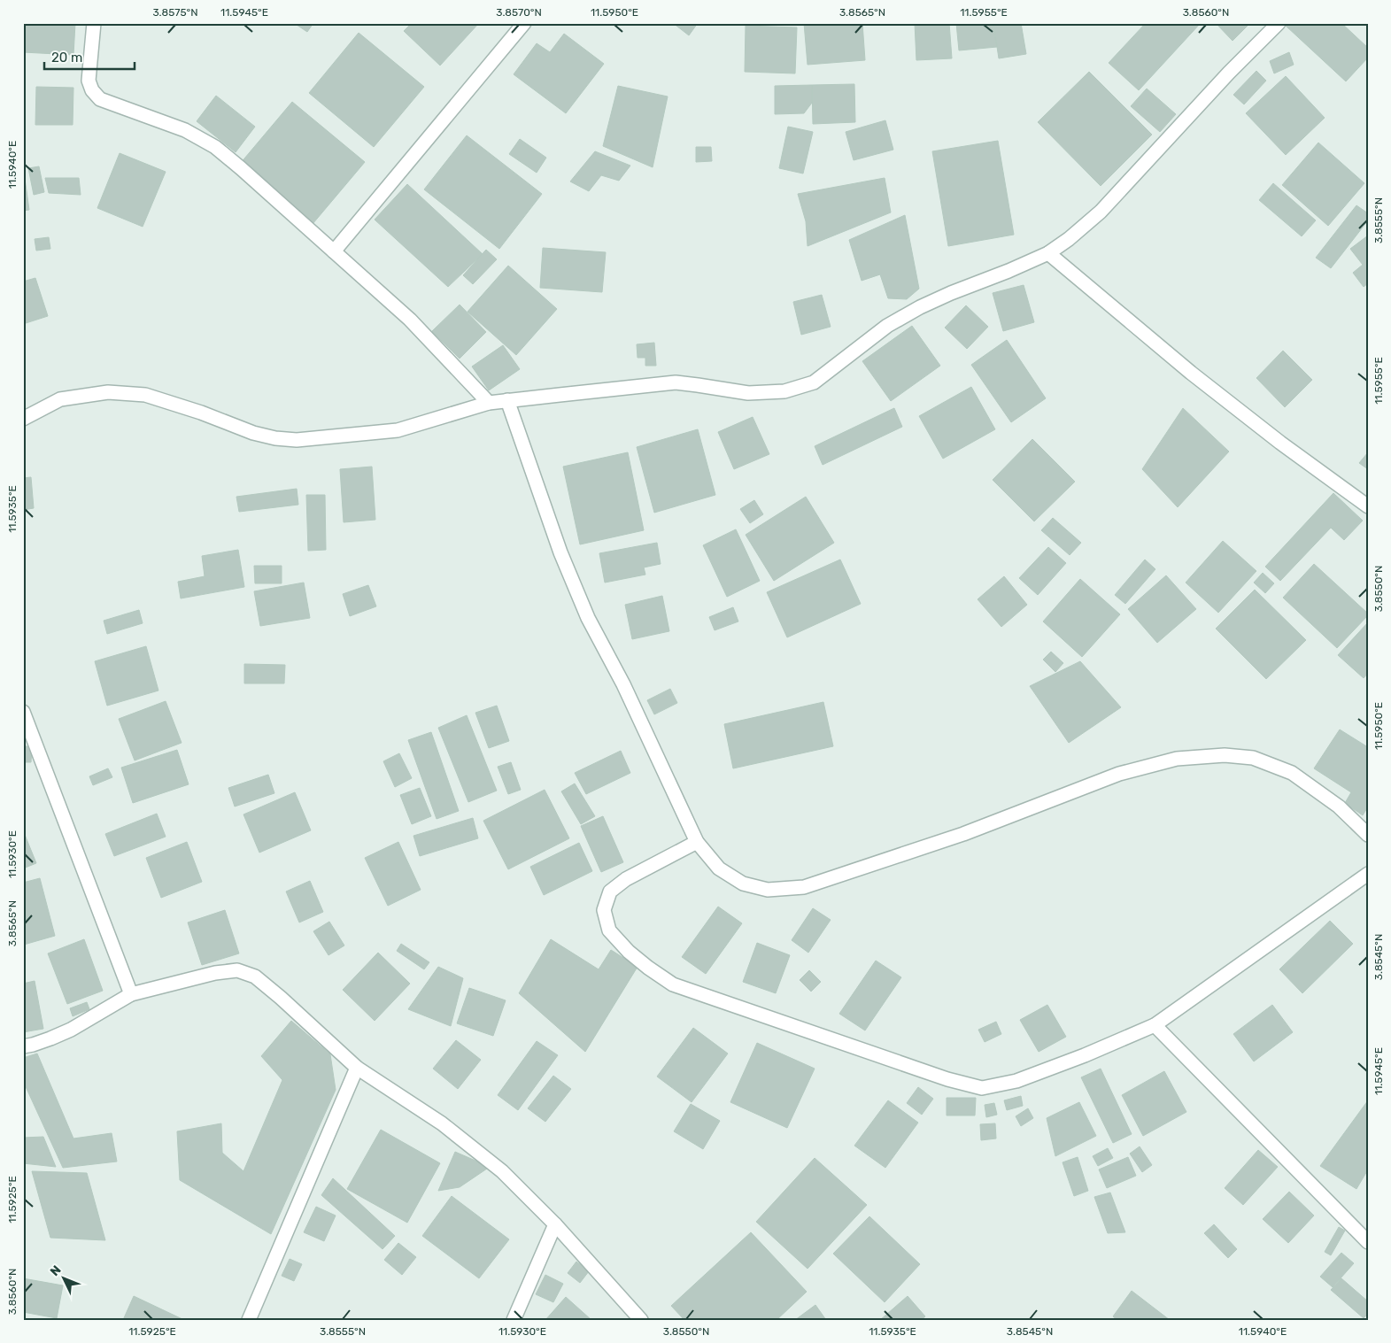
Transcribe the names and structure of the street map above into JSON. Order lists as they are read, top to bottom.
{
  "scale_bar": "20 m",
  "north": "top left",
  "coordinates": [
    "3.8575°N",
    "11.5945°E",
    "3.8570°N",
    "11.5950°E",
    "3.8565°N",
    "11.5955°E",
    "3.8560°N",
    "11.5940°E",
    "3.8555°N",
    "11.5935°E",
    "3.8550°N",
    "11.5930°E",
    "3.8545°N",
    "11.5925°E"
  ]
}
